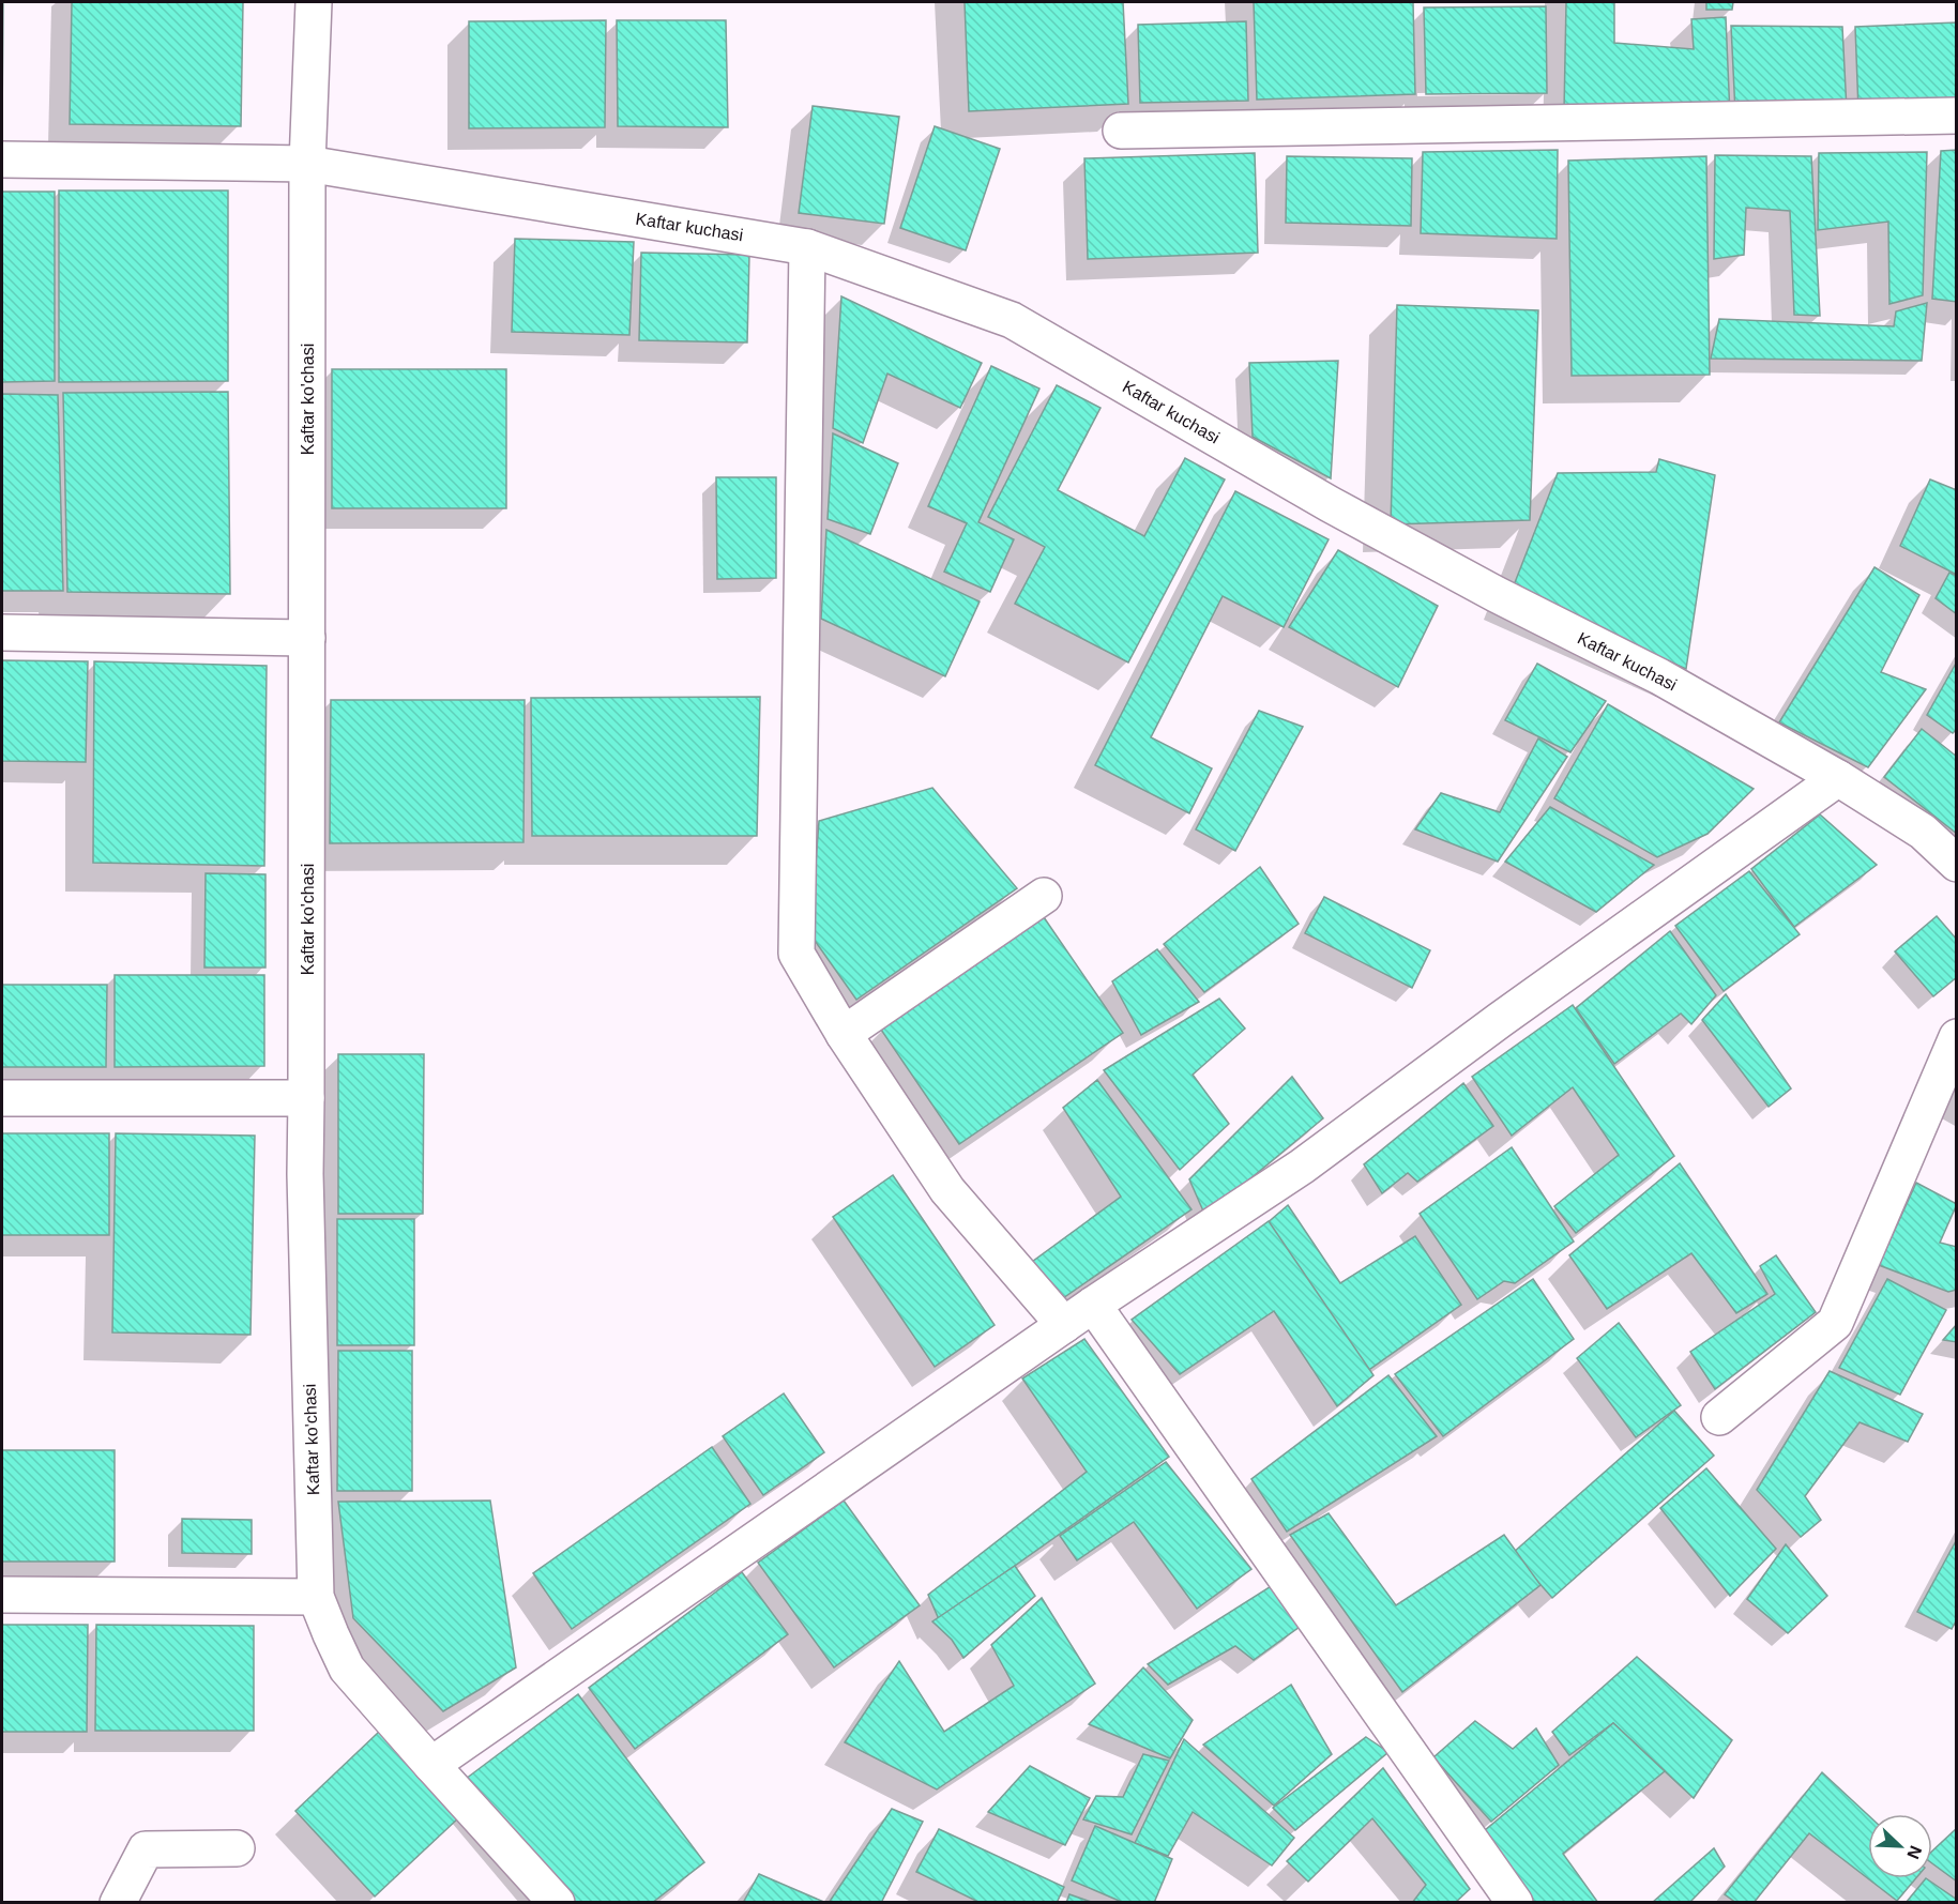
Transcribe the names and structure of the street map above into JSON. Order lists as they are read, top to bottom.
{
  "streets": {
    "street": ["Kaftar kuchasi", "Kaftar ko'chasi"]
  },
  "crossings": [
    ["Kaftar kuchasi", "Kaftar ko'chasi"]
  ],
  "north": "bottom right"
}
